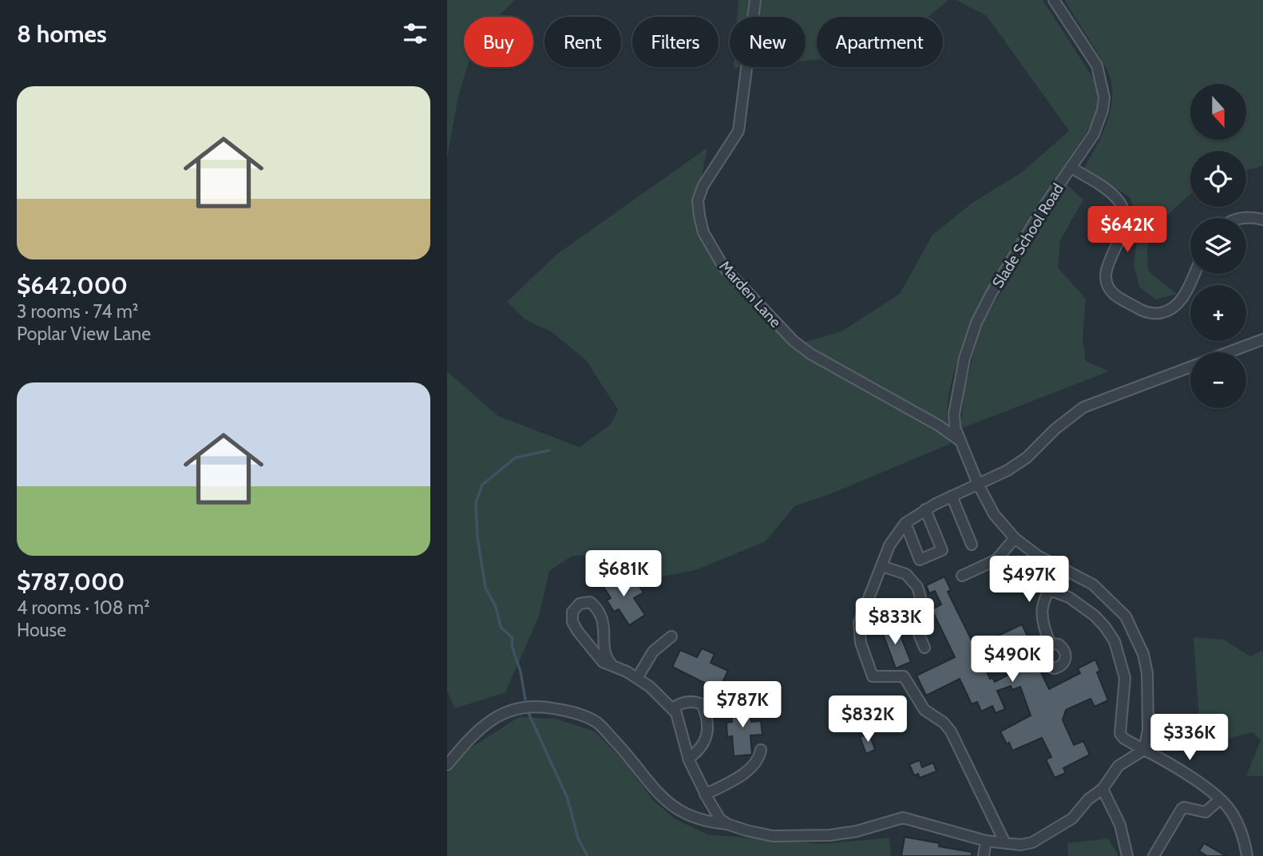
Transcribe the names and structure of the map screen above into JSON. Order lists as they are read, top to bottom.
{
  "streets": {
    "street": ["Slade School Road", "Marden Lane"]
  },
  "crossings": [
    ["Slade School Road", "Marden Lane"]
  ],
  "north": "bottom",
  "page": {
    "heading": "8 homes",
    "chip": [
      "Buy",
      "Rent",
      "Filters",
      "New",
      "Apartment"
    ],
    "list": [
      {
        "name": "$642,000",
        "note": "3 rooms · 74 m² · Poplar View Lane"
      },
      {
        "name": "$787,000",
        "note": "4 rooms · 108 m² · House"
      }
    ],
    "map_buttons": ["+", "−"],
    "price": [
      "$642K",
      "$681K",
      "$497K",
      "$833K",
      "$490K",
      "$787K",
      "$832K",
      "$336K"
    ]
  }
}
